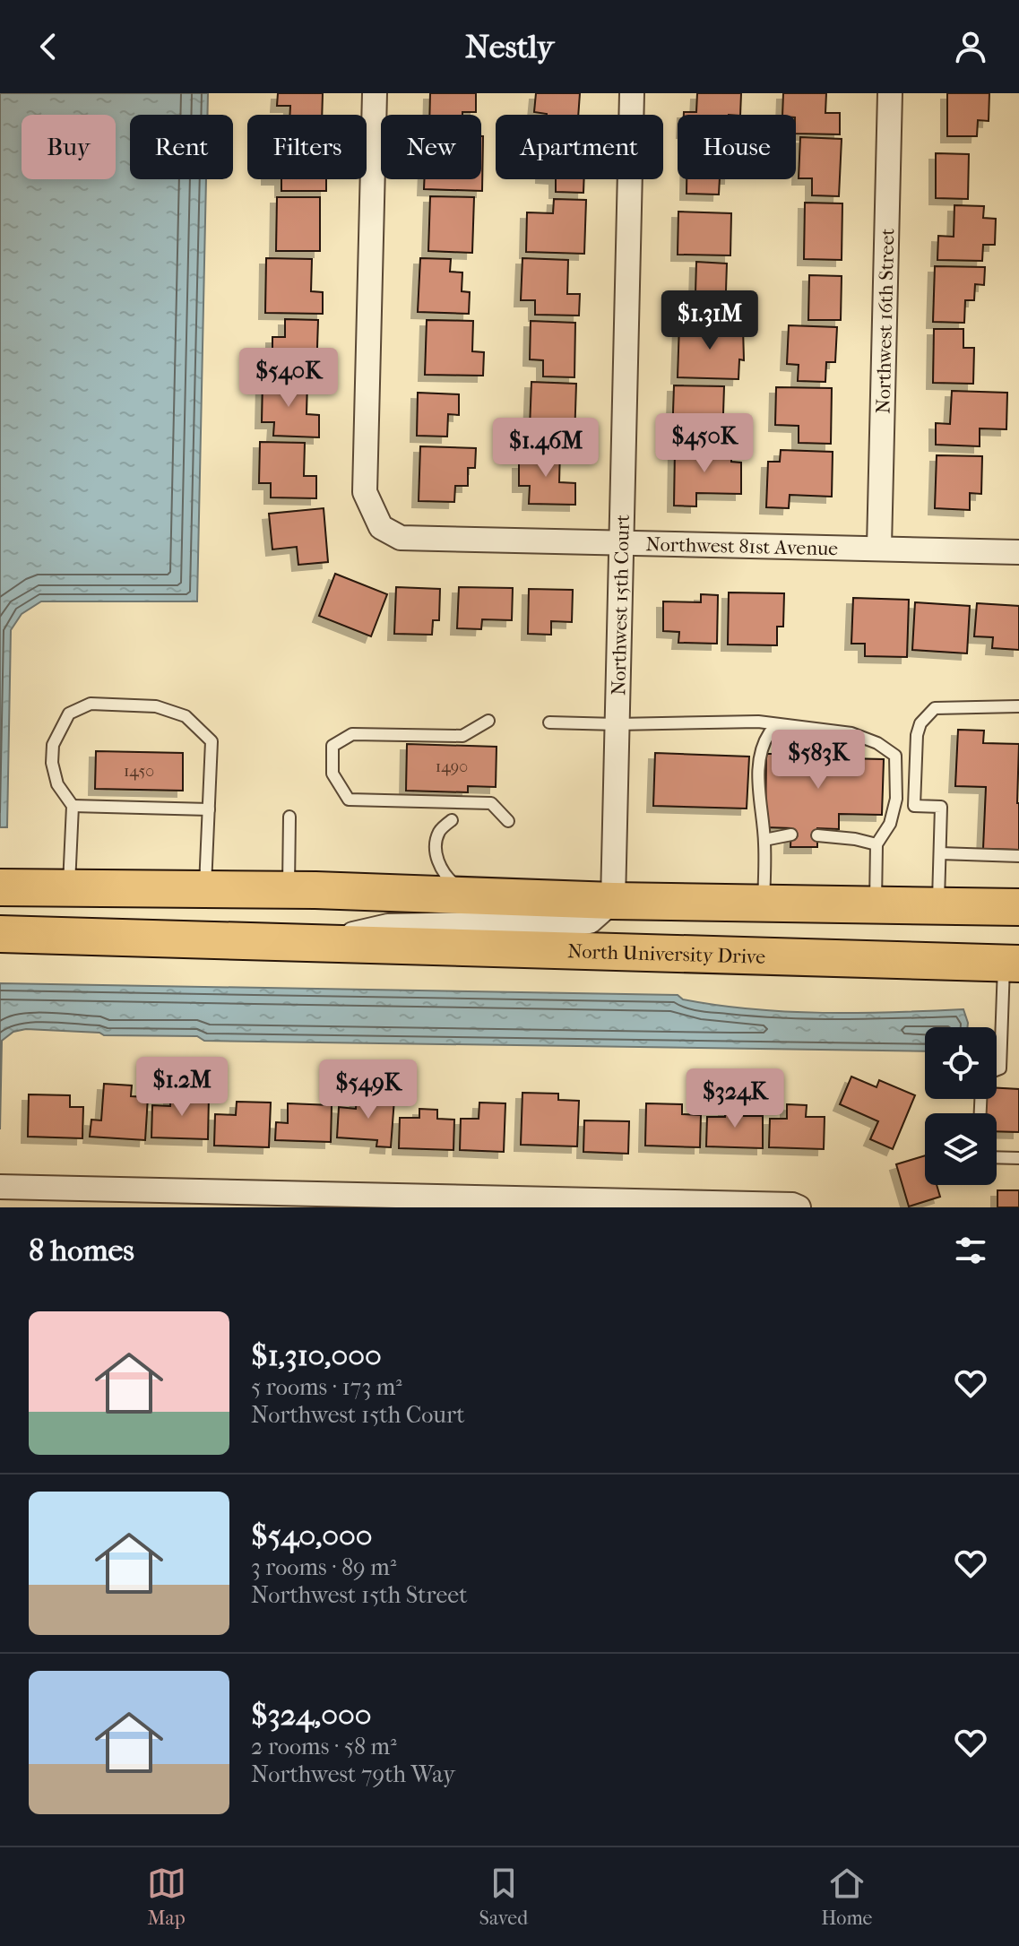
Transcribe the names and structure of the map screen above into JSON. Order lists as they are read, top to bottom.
{
  "streets": {
    "main road": ["North University Drive"],
    "street": ["Northwest 16th Street", "Northwest 81st Avenue", "Northwest 15th Court"]
  },
  "crossings": [
    ["Northwest 16th Street", "Northwest 81st Avenue"],
    ["Northwest 81st Avenue", "Northwest 15th Court"],
    ["Northwest 15th Court", "North University Drive"]
  ],
  "house_numbers": ["1490", "1450"],
  "page": {
    "header": "Nestly",
    "chip": [
      "Buy",
      "Rent",
      "Filters",
      "New",
      "Apartment",
      "House"
    ],
    "price": [
      "$1.31M",
      "$540K",
      "$450K",
      "$1.46M",
      "$583K",
      "$1.2M",
      "$549K",
      "$324K"
    ],
    "heading": "8 homes",
    "list": [
      {
        "name": "$1,310,000",
        "note": "5 rooms · 173 m² · Northwest 15th Court"
      },
      {
        "name": "$540,000",
        "note": "3 rooms · 89 m² · Northwest 15th Street"
      },
      {
        "name": "$324,000",
        "note": "2 rooms · 58 m² · Northwest 79th Way"
      }
    ],
    "tabs": ["Map", "Saved", "Home"]
  }
}
